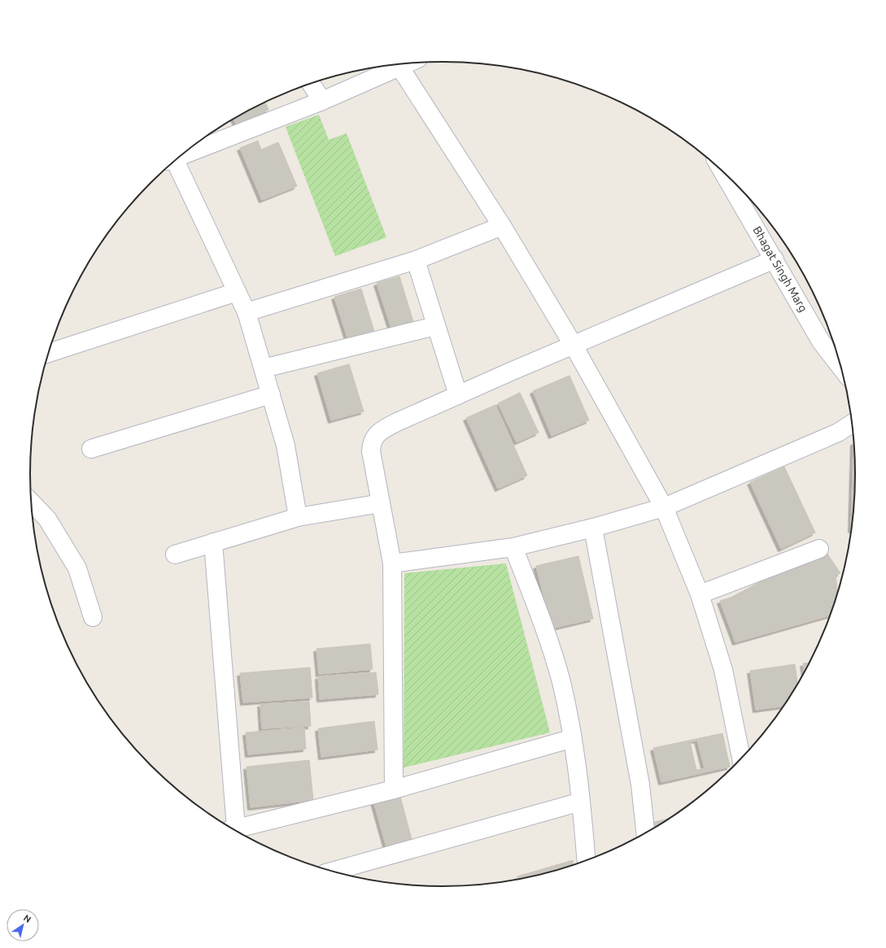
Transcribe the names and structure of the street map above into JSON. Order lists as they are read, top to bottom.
{
  "streets": {
    "street": ["Bhagat Singh Marg"]
  },
  "north": "top right"
}
